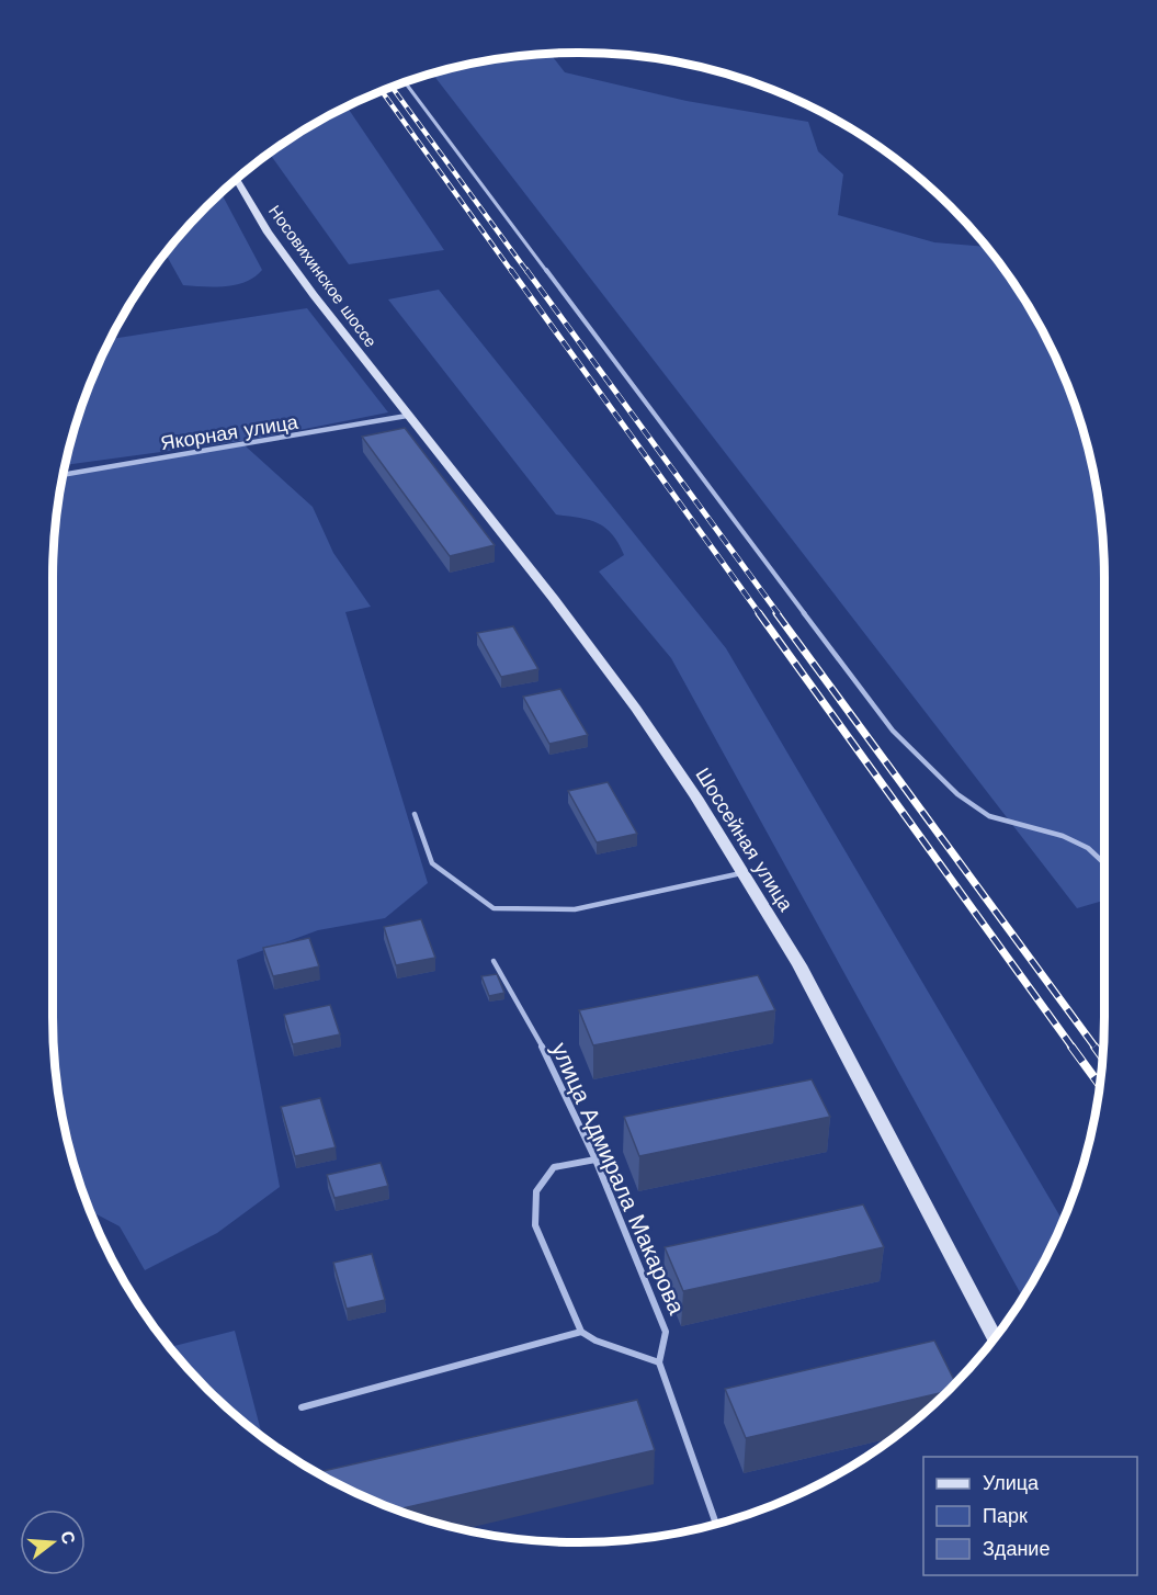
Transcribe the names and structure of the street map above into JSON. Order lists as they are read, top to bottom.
{
  "streets": {
    "main road": ["Носовихинское шоссе", "Шоссейная улица"],
    "street": ["Якорная улица"],
    "lane": ["улица Адмирала Макарова"]
  },
  "crossings": [
    ["Носовихинское шоссе", "Шоссейная улица"],
    ["Якорная улица", "Шоссейная улица"]
  ],
  "legend": ["Улица", "Парк", "Здание"],
  "north": "right"
}
